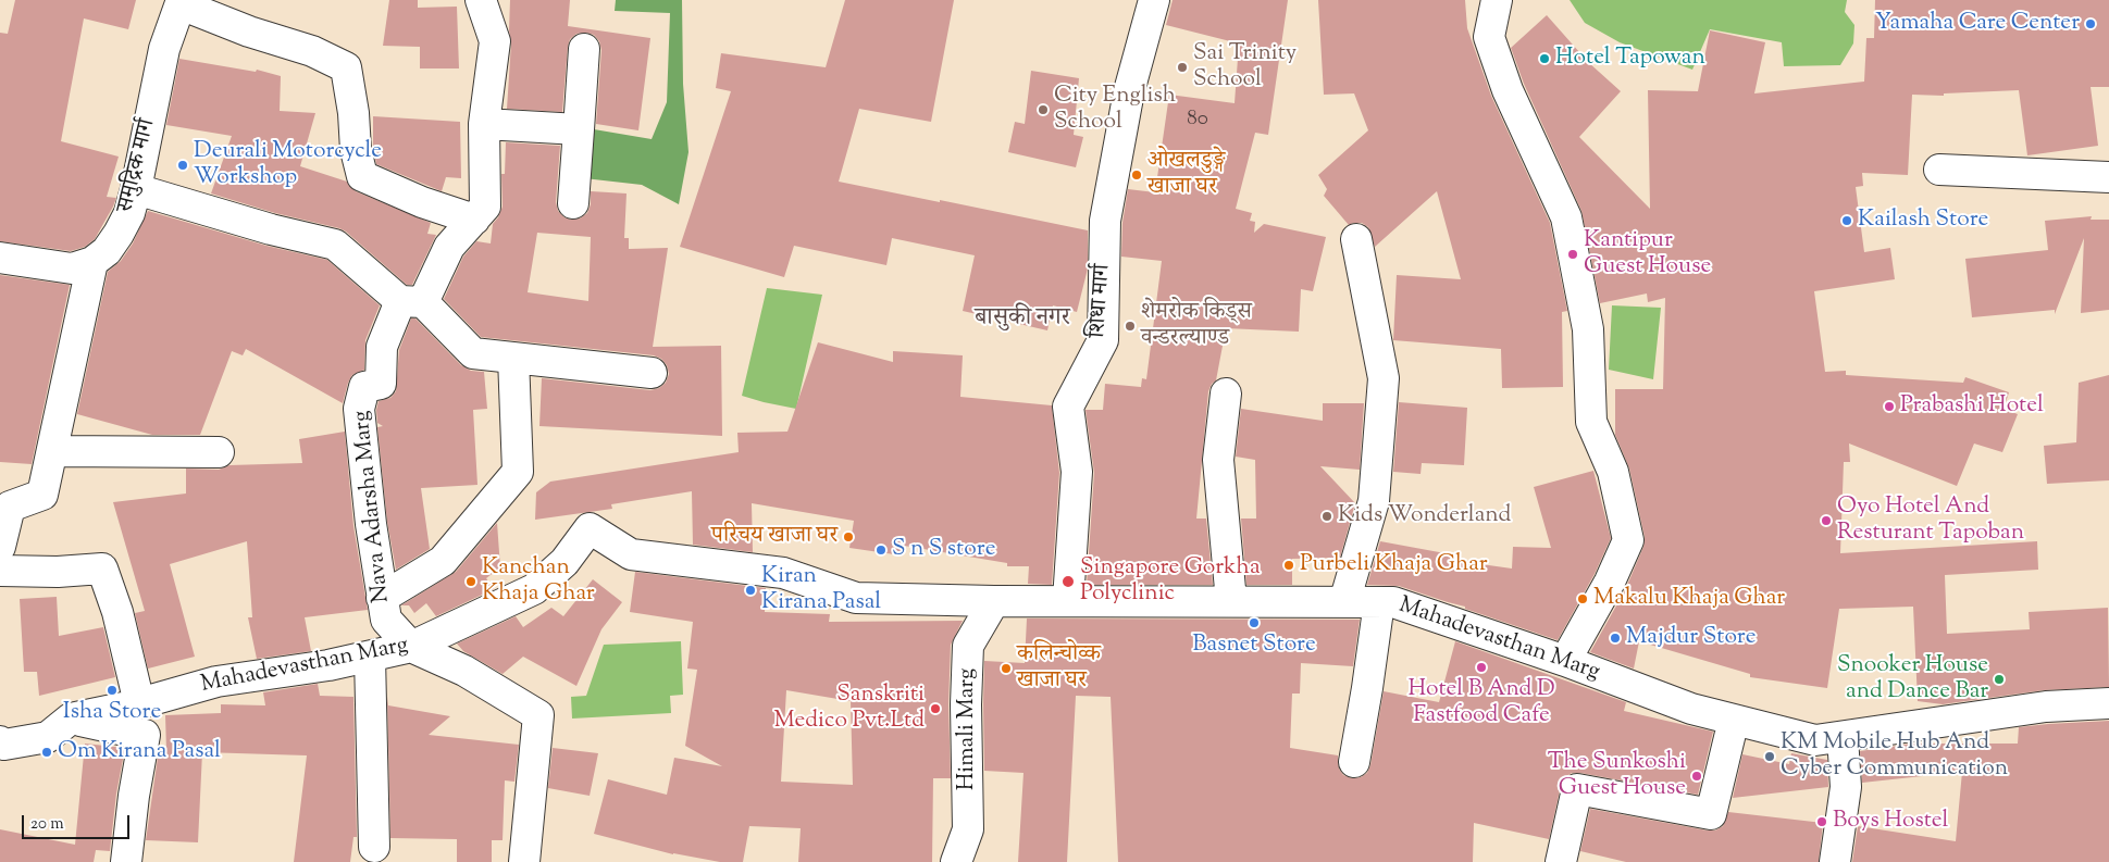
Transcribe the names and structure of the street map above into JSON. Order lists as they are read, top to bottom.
{
  "streets": {
    "street": [
      "समुद्रिक मार्ग",
      "शिधा मार्ग",
      "Nava Adarsha Marg",
      "Mahadevasthan Marg",
      "Himali Marg"
    ]
  },
  "crossings": [
    ["शिधा मार्ग", "Mahadevasthan Marg"],
    ["Nava Adarsha Marg", "Mahadevasthan Marg"],
    ["Mahadevasthan Marg", "Himali Marg"]
  ],
  "districts": ["बासुकी नगर"],
  "places": [
    "Yamaha Care Center",
    "Hotel Tapowan",
    "Sai Trinity School",
    "City English School",
    "Deurali Motorcycle Workshop",
    "ओखलडुङ्गे खाजा घर",
    "Kailash Store",
    "Kantipur Guest House",
    "शेमरोक किड्स वन्डरल्याण्ड",
    "Prabashi Hotel",
    "Kids Wonderland",
    "Oyo Hotel And Resturant Tapoban",
    "परिचय खाजा घर",
    "S n S store",
    "Purbeli Khaja Ghar",
    "Kanchan Khaja Ghar",
    "Singapore Gorkha Polyclinic",
    "Kiran Kirana Pasal",
    "Makalu Khaja Ghar",
    "Basnet Store",
    "Majdur Store",
    "Hotel B And D Fastfood Cafe",
    "कलिन्चोव्क खाजा घर",
    "Snooker House and Dance Bar",
    "Isha Store",
    "Sanskriti Medico Pvt.Ltd",
    "Om Kirana Pasal",
    "KM Mobile Hub And Cyber Communication",
    "The Sunkoshi Guest House",
    "Boys Hostel"
  ],
  "house_numbers": ["80"],
  "scale_bar": "20 m"
}
